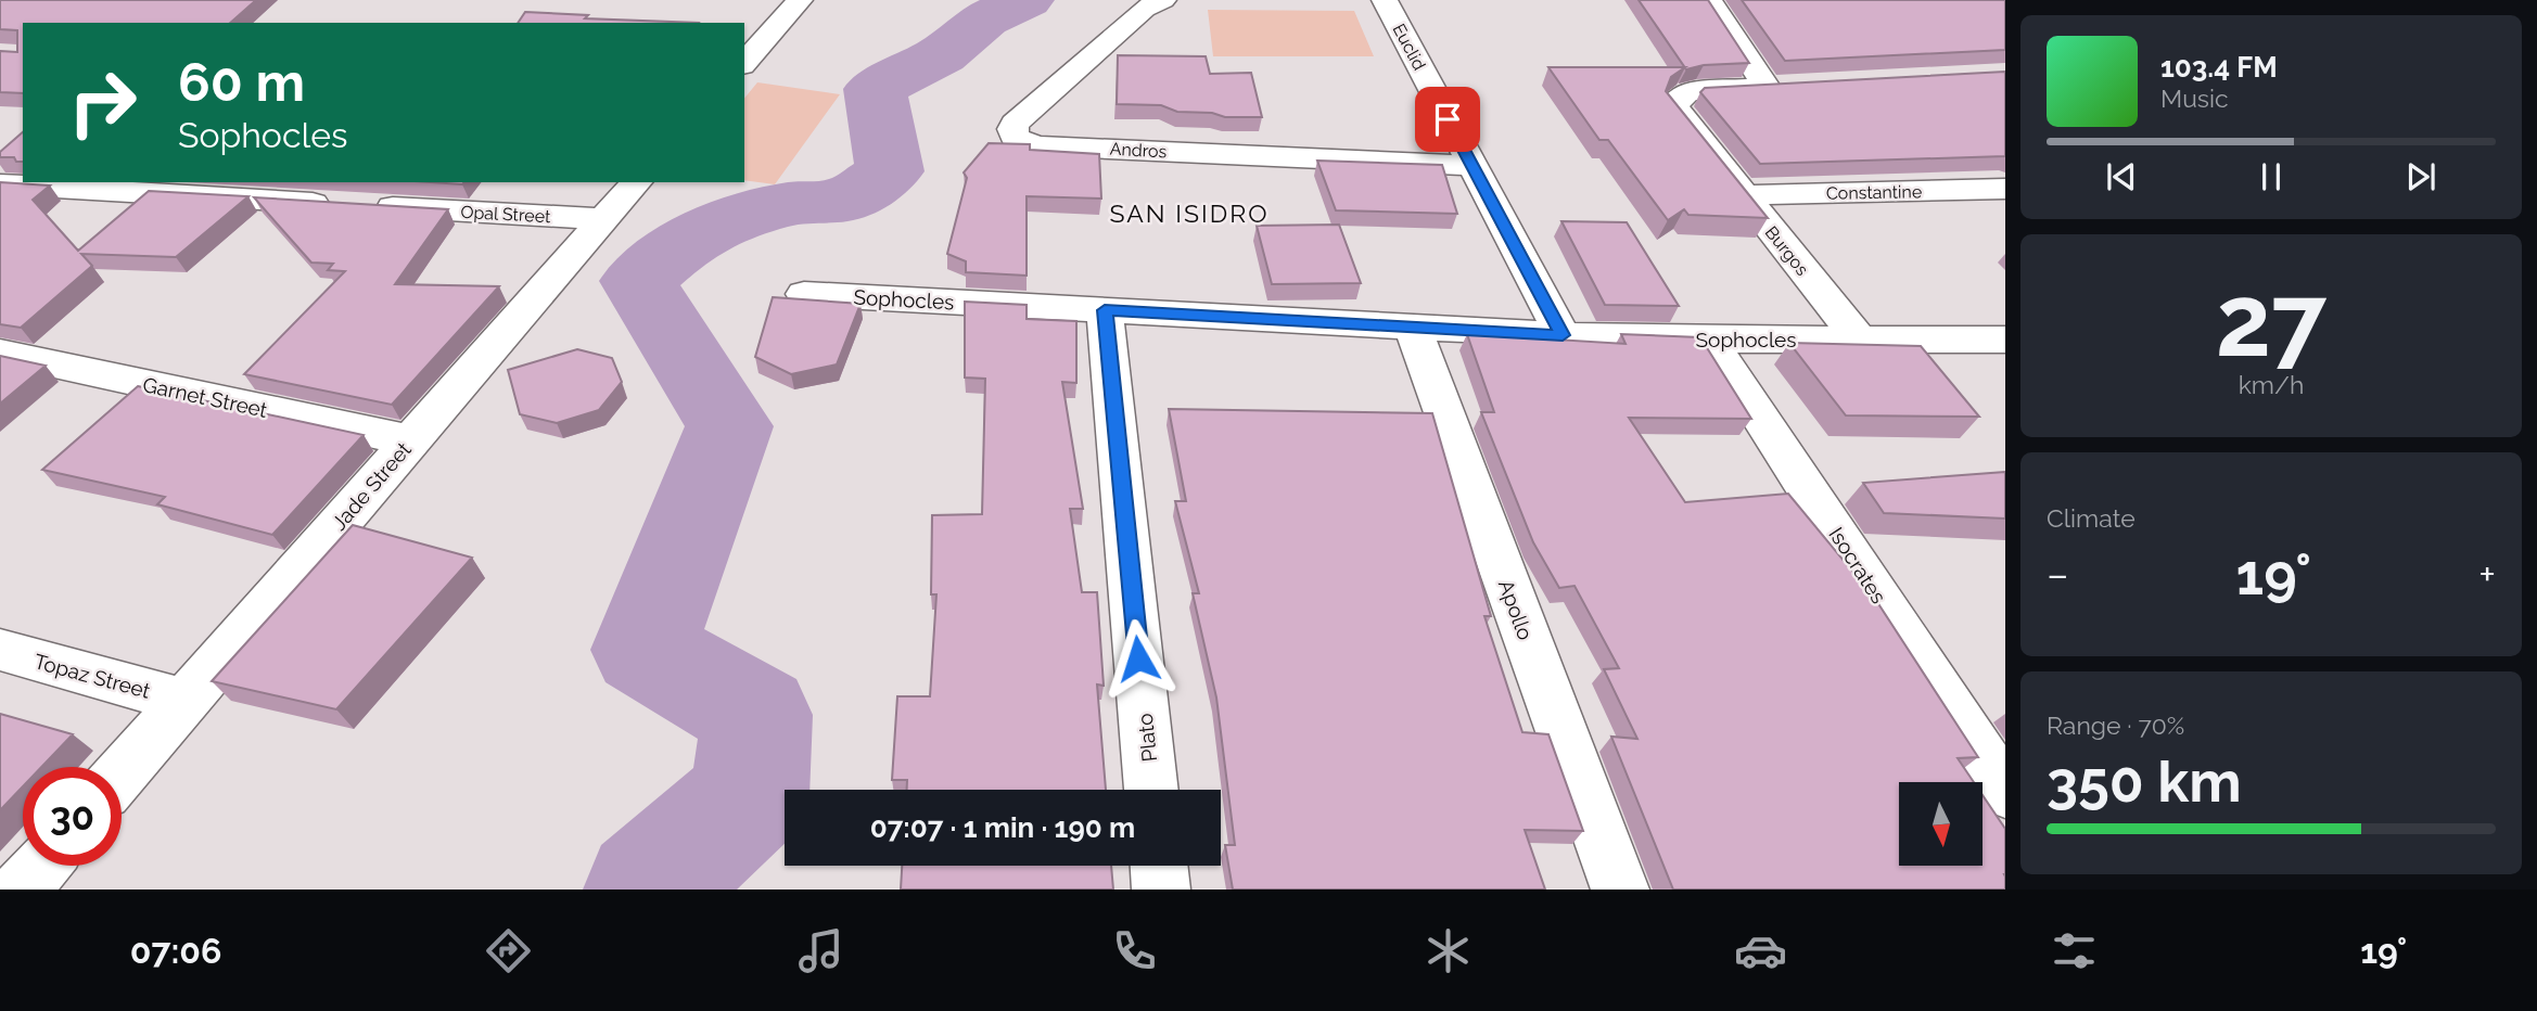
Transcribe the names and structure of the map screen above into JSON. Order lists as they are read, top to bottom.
{
  "streets": {
    "street": [
      "Euclid",
      "Andros",
      "Constantine",
      "Opal Street",
      "Burgos",
      "Sophocles",
      "Garnet Street",
      "Jade Street",
      "Isocrates",
      "Apollo",
      "Topaz Street",
      "Plato"
    ]
  },
  "crossings": [
    ["Euclid", "Andros"],
    ["Euclid", "Sophocles"],
    ["Constantine", "Burgos"],
    ["Opal Street", "Jade Street"],
    ["Burgos", "Sophocles"],
    ["Sophocles", "Isocrates"],
    ["Sophocles", "Apollo"],
    ["Sophocles", "Plato"],
    ["Garnet Street", "Jade Street"],
    ["Jade Street", "Topaz Street"]
  ],
  "districts": ["SAN ISIDRO"],
  "north": "bottom",
  "page": {
    "turn": ["60 m", "Sophocles"],
    "song": ["103.4 FM", "Music"],
    "tile": [
      ["27", "km/h"],
      "Climate",
      ["Range · 70%", "350 km"]
    ],
    "heat": ["−", "19°", "+"],
    "limit": "30",
    "trip": "07:07 · 1 min · 190 m",
    "tabs": ["07:06", "19°"]
  }
}
